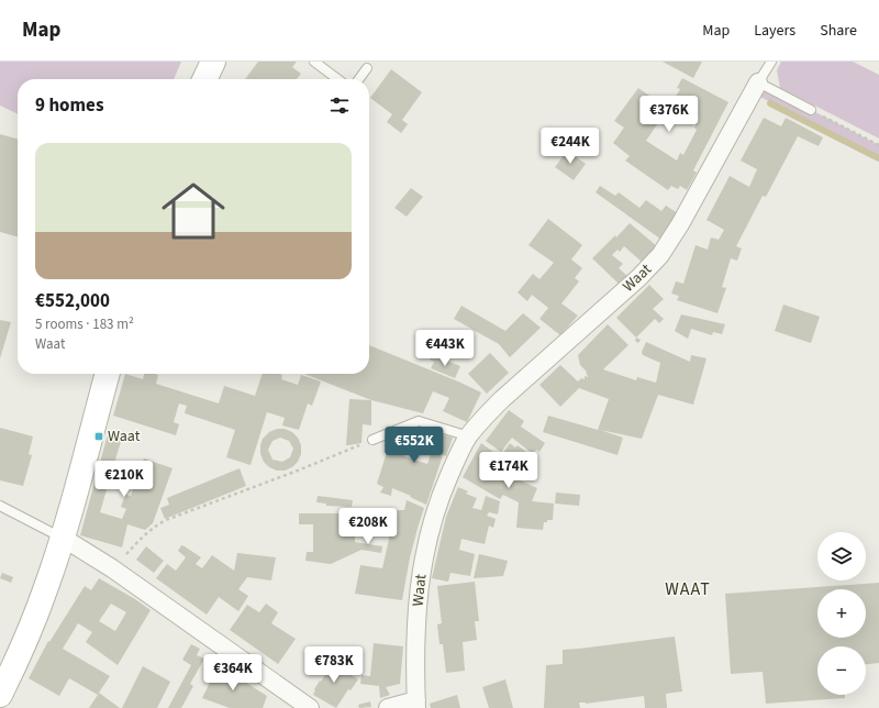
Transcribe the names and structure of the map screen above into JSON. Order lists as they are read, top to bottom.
{
  "streets": {
    "street": ["Waat"]
  },
  "districts": ["WAAT"],
  "places": {
    "transit": ["Waat"]
  },
  "page": {
    "header": "Map",
    "nav": ["Map", "Layers", "Share"],
    "heading": "9 homes",
    "price": [
      "€376K",
      "€244K",
      "€443K",
      "€552K",
      "€174K",
      "€210K",
      "€208K",
      "€783K",
      "€364K"
    ],
    "list": [
      {
        "name": "€552,000",
        "note": "5 rooms · 183 m² · Waat"
      }
    ],
    "map_buttons": ["+", "−"]
  }
}
